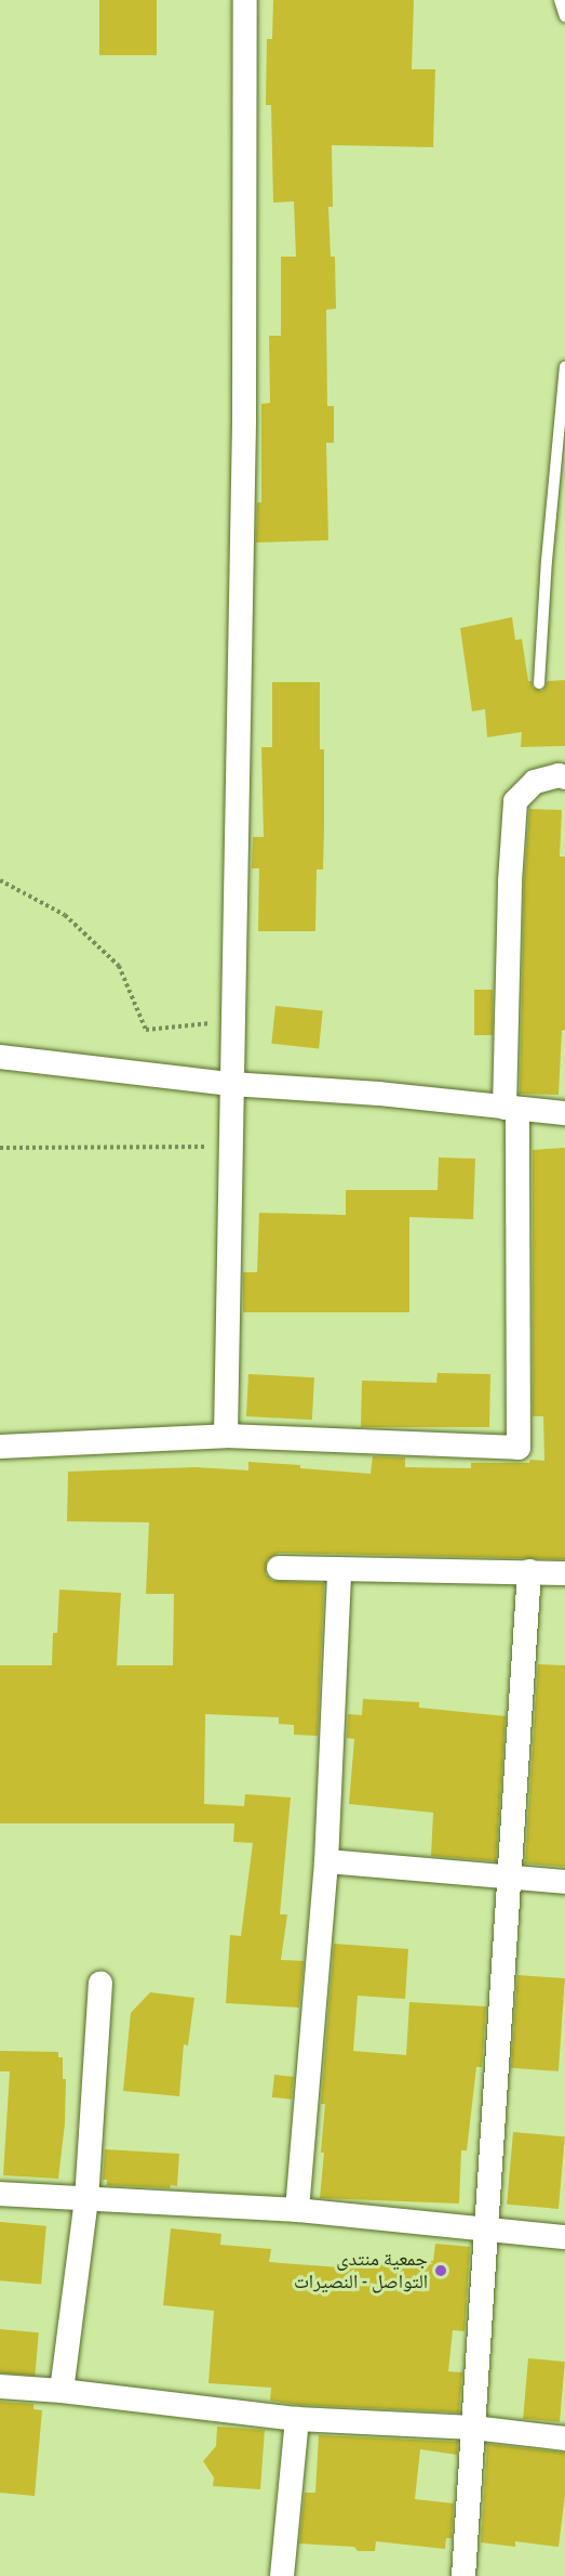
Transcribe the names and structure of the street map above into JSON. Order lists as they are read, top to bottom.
{
  "places": ["جمعية منتدى التواصل - النصيرات"]
}
